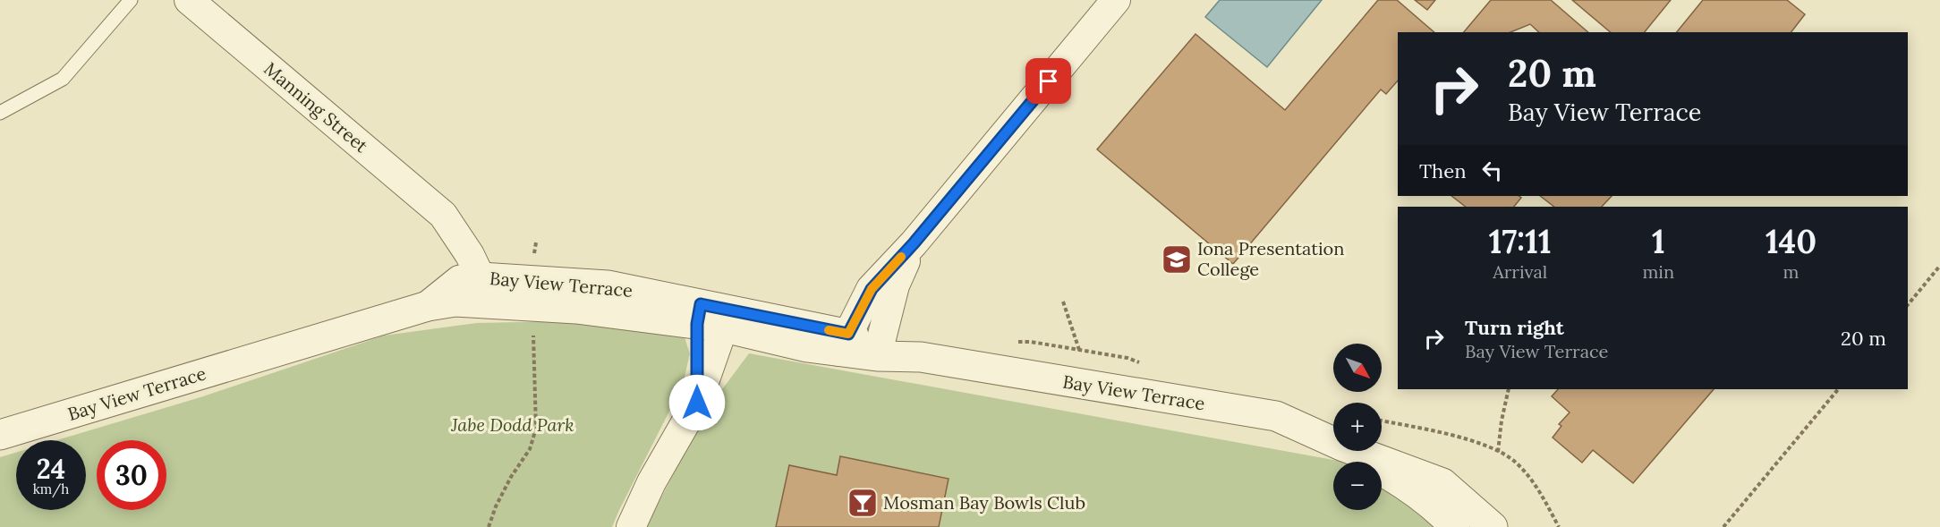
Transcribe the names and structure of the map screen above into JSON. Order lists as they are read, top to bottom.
{
  "streets": {
    "street": ["Manning Street", "Bay View Terrace"]
  },
  "crossings": [
    ["Manning Street", "Bay View Terrace"]
  ],
  "parks": ["Jabe Dodd Park"],
  "places": {
    "school or university": ["Iona Presentation College"],
    "bar": ["Mosman Bay Bowls Club"]
  },
  "north": "bottom right",
  "page": {
    "turn": ["20 m", "Bay View Terrace"],
    "then": "Then",
    "eta": [
      "17:11",
      "Arrival",
      "1",
      "min",
      "140",
      "m"
    ],
    "list": [
      {
        "name": "Turn right",
        "note": "Bay View Terrace",
        "value": "20 m"
      }
    ],
    "map_buttons": ["+", "−"],
    "speed": "24 km/h",
    "limit": "30"
  }
}
